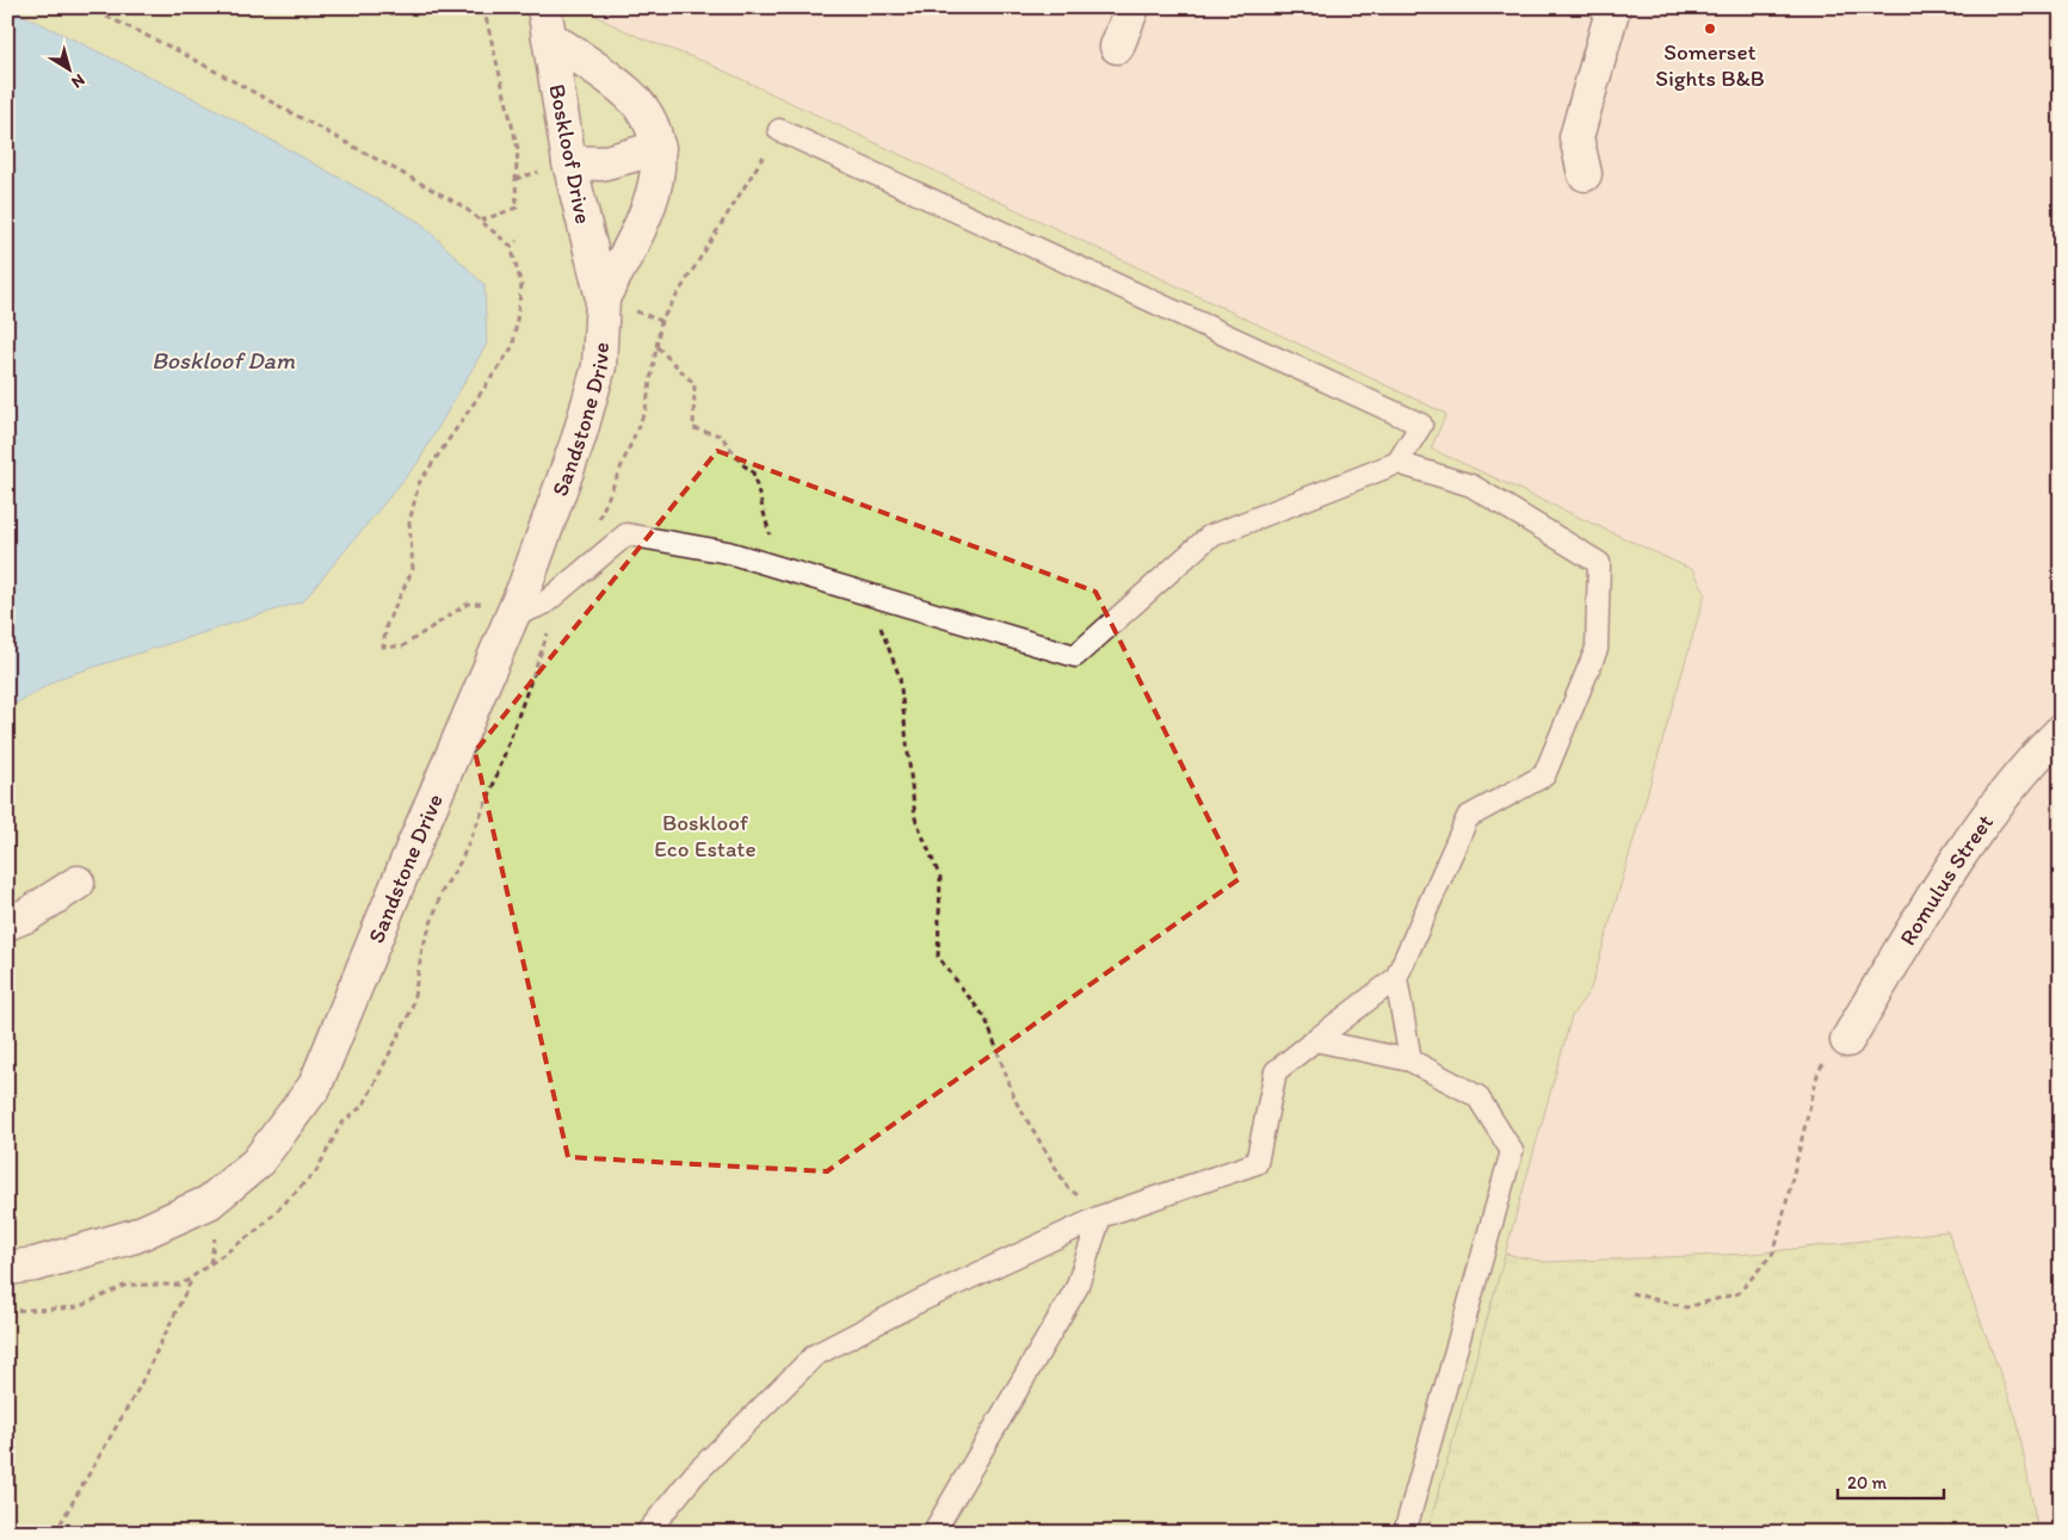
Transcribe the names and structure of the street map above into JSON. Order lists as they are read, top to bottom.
{
  "streets": {
    "street": ["Boskloof Drive", "Sandstone Drive", "Romulus Street"]
  },
  "crossings": [
    ["Boskloof Drive", "Sandstone Drive"]
  ],
  "water": ["Boskloof Dam"],
  "parks": ["Boskloof Eco Estate"],
  "places": ["Somerset Sights B&B"],
  "scale_bar": "20 m",
  "north": "bottom right"
}
